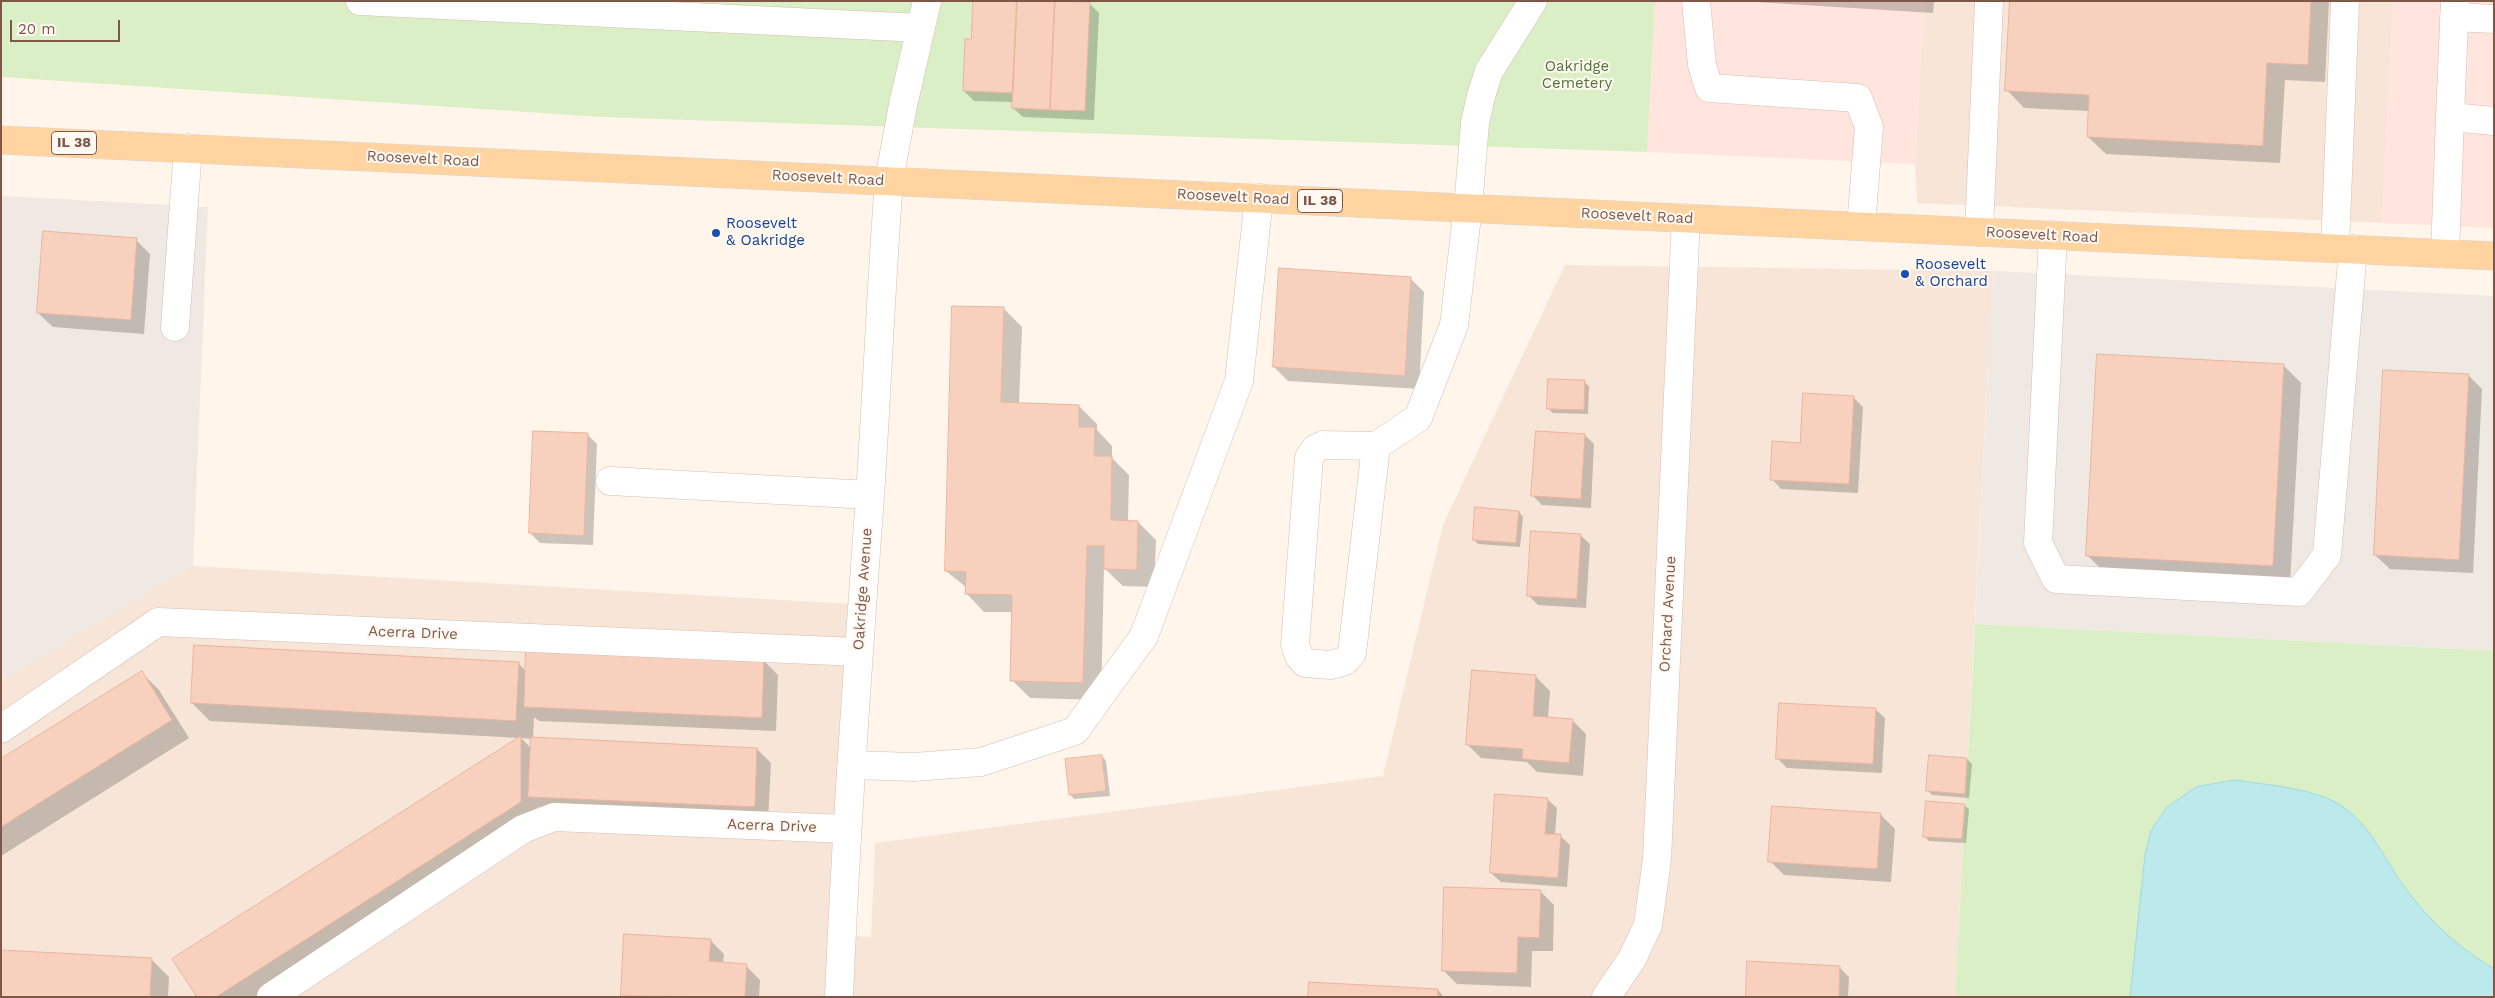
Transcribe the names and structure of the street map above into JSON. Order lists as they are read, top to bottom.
{
  "streets": {
    "main road": ["IL 38", "Roosevelt Road"],
    "street": ["Oakridge Avenue", "Orchard Avenue", "Acerra Drive"]
  },
  "crossings": [
    ["Roosevelt Road", "Oakridge Avenue"],
    ["Roosevelt Road", "Orchard Avenue"],
    ["Oakridge Avenue", "Acerra Drive"]
  ],
  "parks": ["Oakridge Cemetery"],
  "places": ["Roosevelt & Oakridge", "Roosevelt & Orchard"],
  "scale_bar": "20 m"
}
